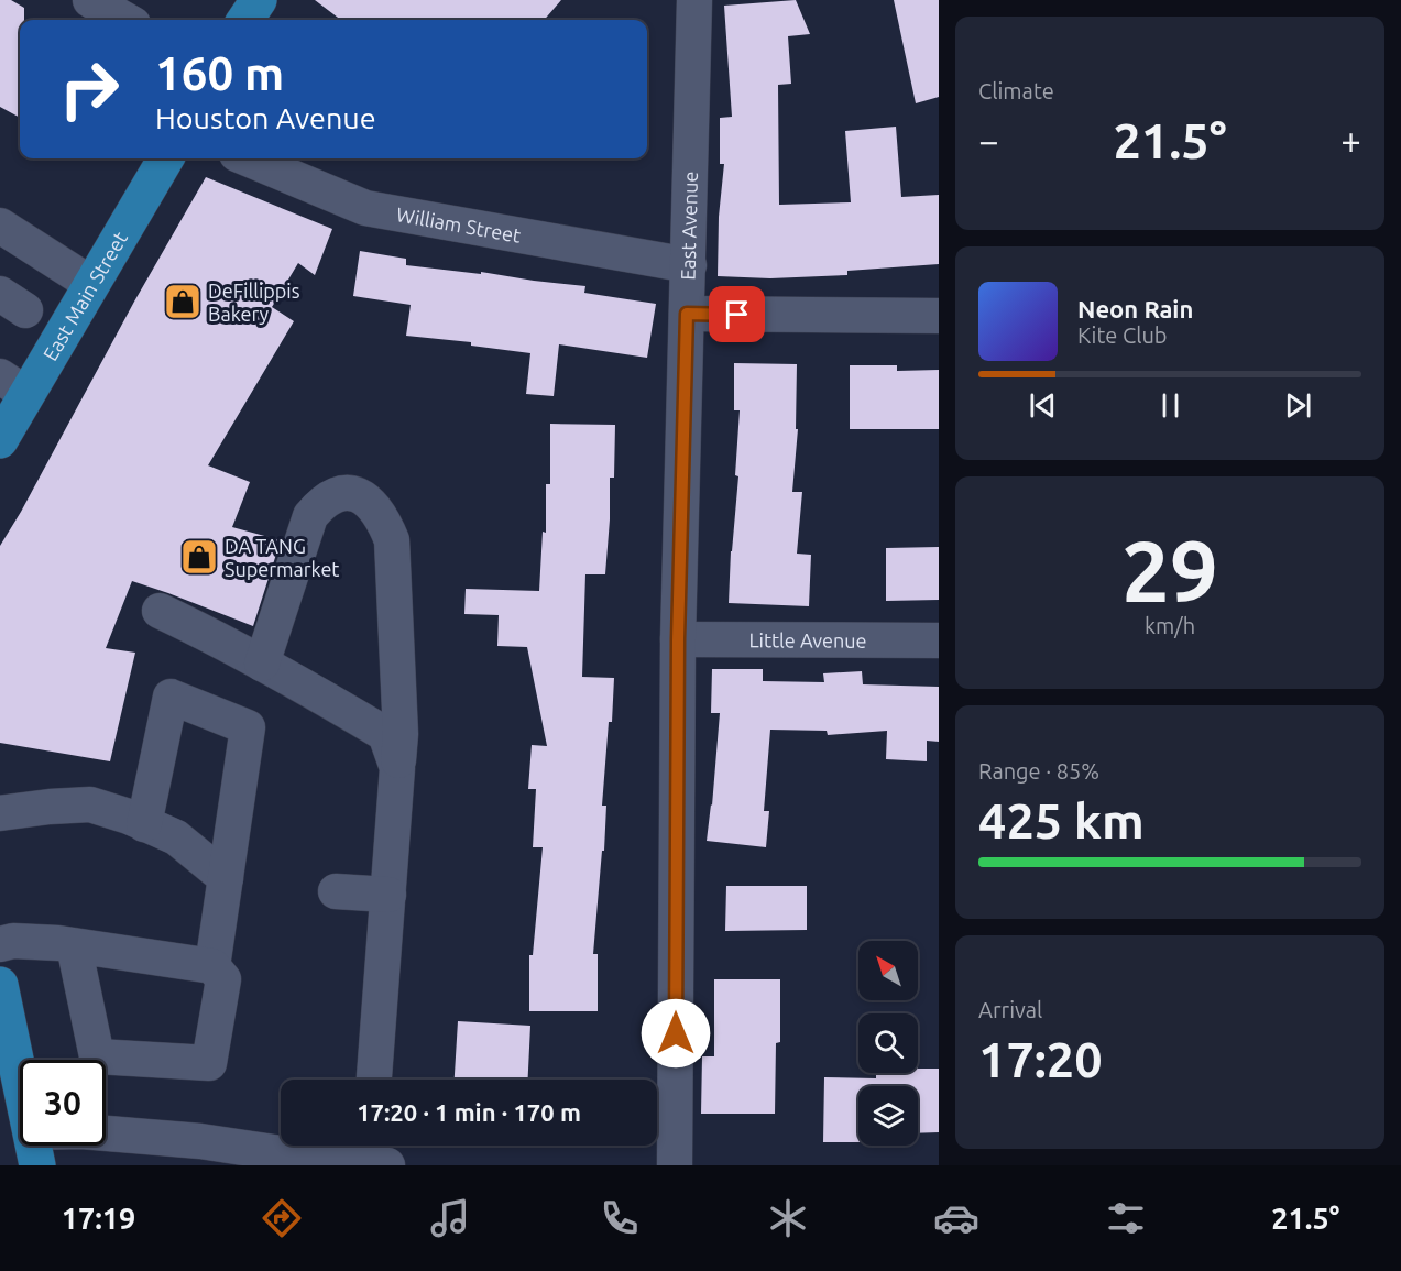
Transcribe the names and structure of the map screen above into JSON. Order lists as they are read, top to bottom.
{
  "streets": {
    "main road": ["East Main Street"],
    "street": ["William Street", "East Avenue", "Little Avenue"]
  },
  "crossings": [
    ["William Street", "East Avenue"],
    ["East Avenue", "Little Avenue"]
  ],
  "places": {
    "shop": ["DeFillippis Bakery", "DA TANG Supermarket"]
  },
  "north": "top left",
  "page": {
    "tile": [
      "Climate",
      ["29", "km/h"],
      ["Range · 85%", "425 km"],
      ["Arrival", "17:20"]
    ],
    "turn": ["160 m", "Houston Avenue"],
    "heat": ["−", "21.5°", "+"],
    "song": ["Neon Rain", "Kite Club"],
    "limit": "30",
    "trip": "17:20 · 1 min · 170 m",
    "tabs": ["17:19", "21.5°"]
  }
}
